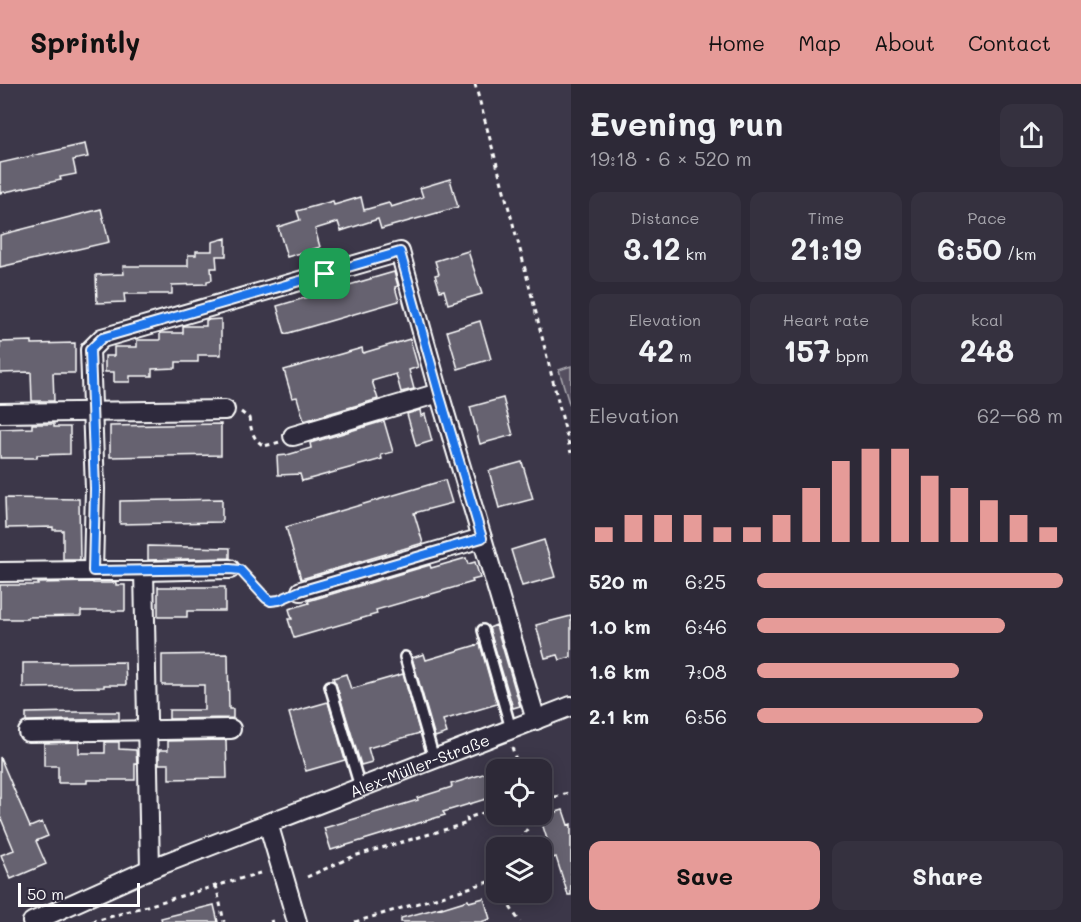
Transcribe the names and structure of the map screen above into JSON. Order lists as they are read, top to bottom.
{
  "streets": {
    "street": ["Alex-Müller-Straße"]
  },
  "scale_bar": "50 m",
  "page": {
    "header": "Sprintly",
    "nav": [
      "Home",
      "Map",
      "About",
      "Contact"
    ],
    "heading": ["Evening run", "19:18 · 6 × 520 m"],
    "stats": [
      ["Distance", "3.12 km"],
      ["Time", "21:19"],
      ["Pace", "6:50 /km"],
      ["Elevation", "42 m"],
      ["Heart rate", "157 bpm"],
      ["kcal", "248"]
    ],
    "chart": ["Elevation", "62–68 m"],
    "list": [
      {
        "name": "520 m",
        "note": "6:25"
      },
      {
        "name": "1.0 km",
        "note": "6:46"
      },
      {
        "name": "1.6 km",
        "note": "7:08"
      },
      {
        "name": "2.1 km",
        "note": "6:56"
      }
    ],
    "buttons": ["Save", "Share"],
    "scale": "50 m"
  }
}
